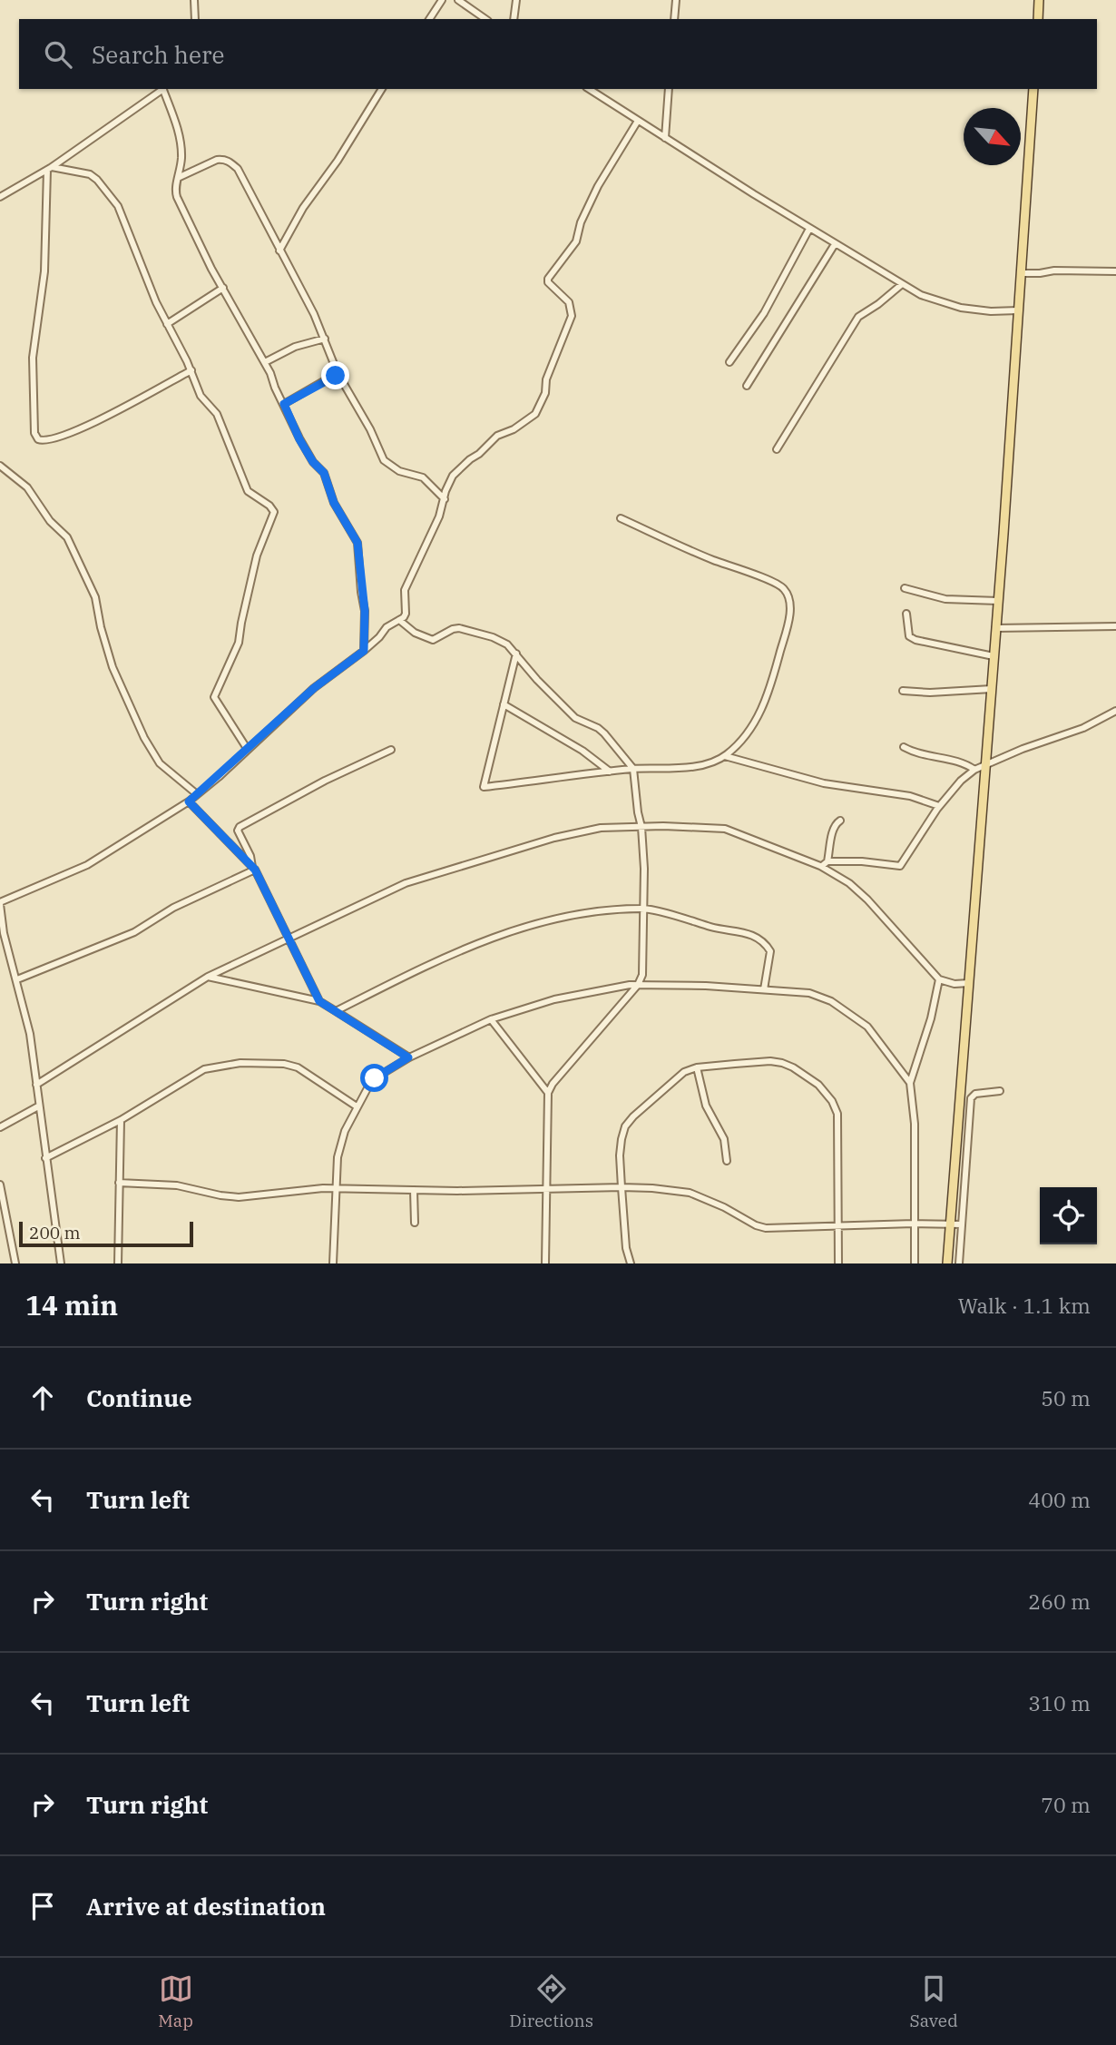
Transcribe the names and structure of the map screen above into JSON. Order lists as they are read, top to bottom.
{
  "scale_bar": "200 m",
  "north": "bottom right",
  "page": {
    "search": "Search here",
    "scale": "200 m",
    "heading": ["14 min", "Walk · 1.1 km"],
    "list": [
      ["Continue", "50 m"],
      ["Turn left", "400 m"],
      ["Turn right", "260 m"],
      ["Turn left", "310 m"],
      ["Turn right", "70 m"],
      "Arrive at destination"
    ],
    "nav": ["Map", "Directions", "Saved"]
  }
}
